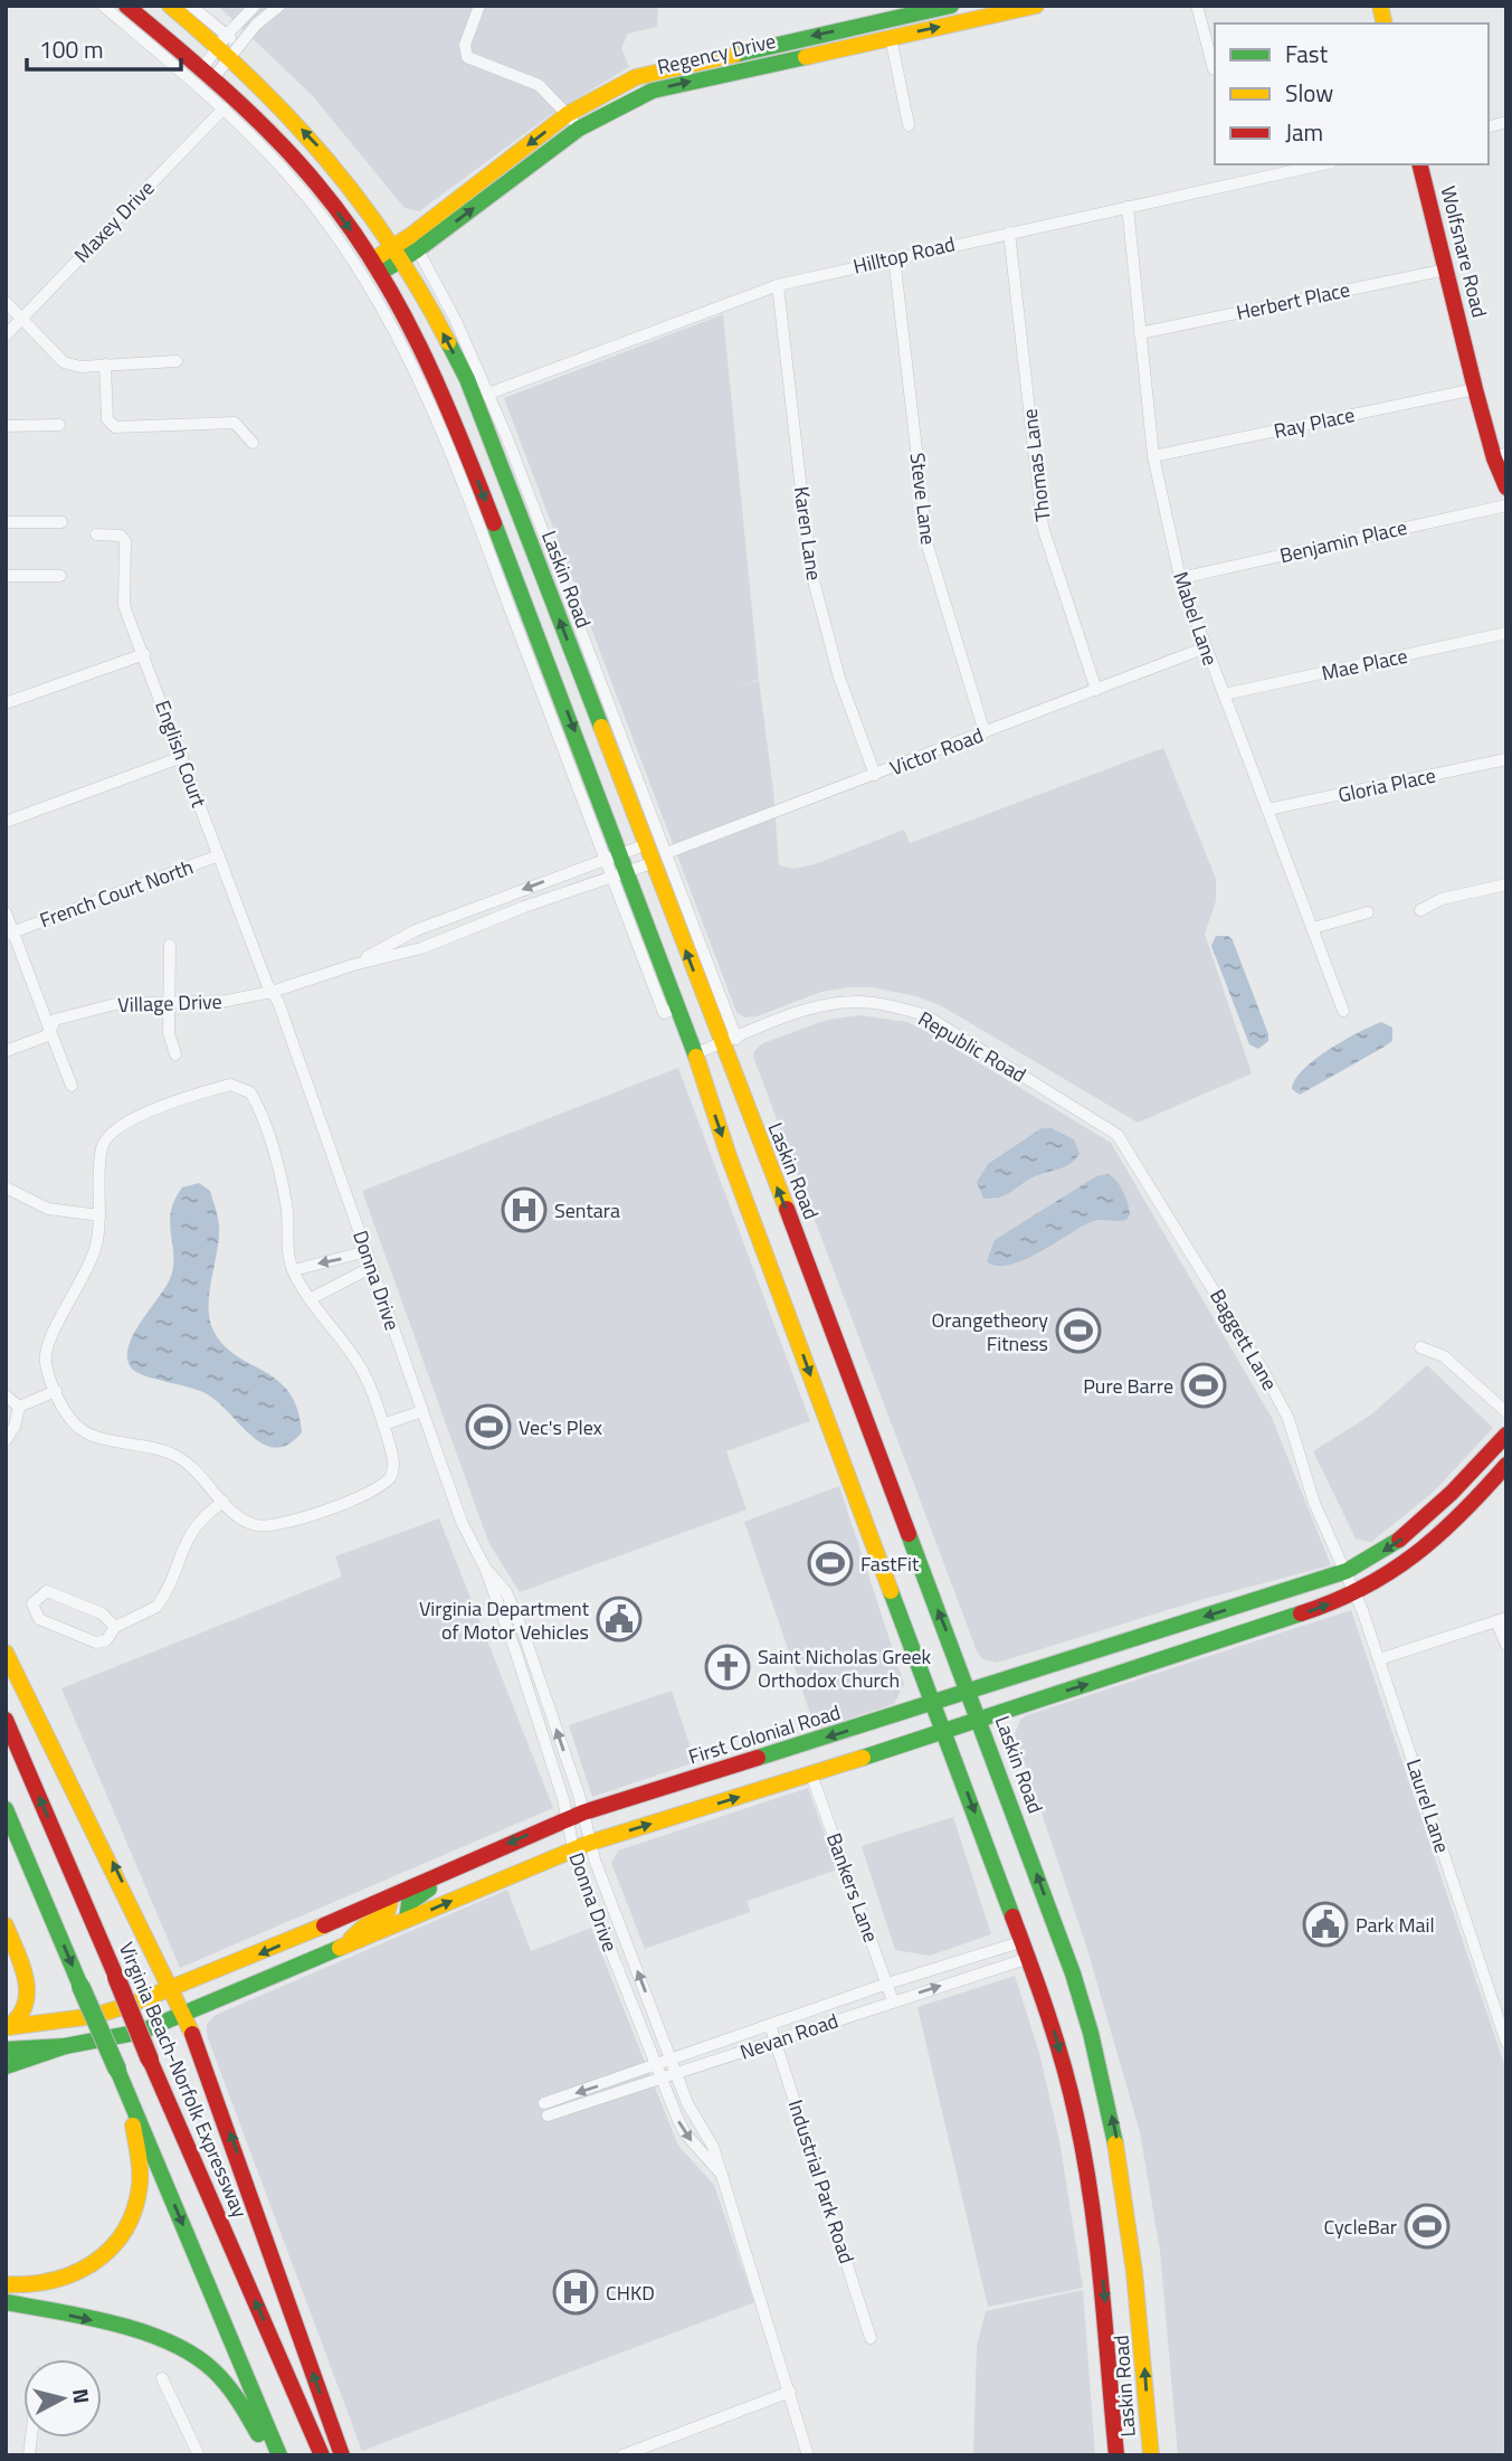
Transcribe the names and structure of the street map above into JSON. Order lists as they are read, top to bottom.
{
  "streets": {
    "main road": [
      "Regency Drive",
      "Wolfsnare Road",
      "Laskin Road",
      "First Colonial Road",
      "Virginia Beach-Norfolk Expressway"
    ],
    "street": [
      "Maxey Drive",
      "Hilltop Road",
      "Herbert Place",
      "Ray Place",
      "Thomas Lane",
      "Steve Lane",
      "Karen Lane",
      "Benjamin Place",
      "Mabel Lane",
      "Mae Place",
      "Victor Road",
      "English Court",
      "Gloria Place",
      "French Court North",
      "Village Drive",
      "Republic Road",
      "Donna Drive",
      "Baggett Lane",
      "Laurel Lane",
      "Bankers Lane",
      "Nevan Road",
      "Industrial Park Road"
    ]
  },
  "crossings": [
    ["Regency Drive", "Laskin Road"],
    ["Maxey Drive", "Laskin Road"],
    ["Wolfsnare Road", "Herbert Place"],
    ["Wolfsnare Road", "Ray Place"],
    ["Hilltop Road", "Thomas Lane"],
    ["Hilltop Road", "Steve Lane"],
    ["Hilltop Road", "Karen Lane"],
    ["Hilltop Road", "Laskin Road"],
    ["Hilltop Road", "Mabel Lane"],
    ["Herbert Place", "Mabel Lane"],
    ["Ray Place", "Mabel Lane"],
    ["Thomas Lane", "Victor Road"],
    ["Steve Lane", "Victor Road"],
    ["Karen Lane", "Victor Road"],
    ["Benjamin Place", "Mabel Lane"],
    ["Laskin Road", "Victor Road"],
    ["Laskin Road", "Village Drive"],
    ["Laskin Road", "Republic Road"],
    ["Laskin Road", "First Colonial Road"],
    ["Laskin Road", "Nevan Road"],
    ["Mabel Lane", "Mae Place"],
    ["Mabel Lane", "Victor Road"],
    ["Mabel Lane", "Gloria Place"],
    ["Victor Road", "Village Drive"],
    ["English Court", "French Court North"],
    ["English Court", "Village Drive"],
    ["English Court", "Donna Drive"],
    ["Village Drive", "Donna Drive"],
    ["Republic Road", "Baggett Lane"],
    ["Donna Drive", "First Colonial Road"],
    ["Donna Drive", "Nevan Road"],
    ["Baggett Lane", "First Colonial Road"],
    ["Baggett Lane", "Laurel Lane"],
    ["First Colonial Road", "Laurel Lane"],
    ["Bankers Lane", "Nevan Road"],
    ["Nevan Road", "Industrial Park Road"]
  ],
  "places": {
    "hospital": ["Sentara", "CHKD"],
    "sports": [
      "Orangetheory Fitness",
      "Pure Barre",
      "Vec's Plex",
      "FastFit",
      "CycleBar"
    ],
    "public building": ["Virginia Department of Motor Vehicles", "Park Mail"],
    "church": ["Saint Nicholas Greek Orthodox Church"]
  },
  "legend": ["Fast", "Slow", "Jam"],
  "scale_bar": "100 m",
  "north": "right"
}
